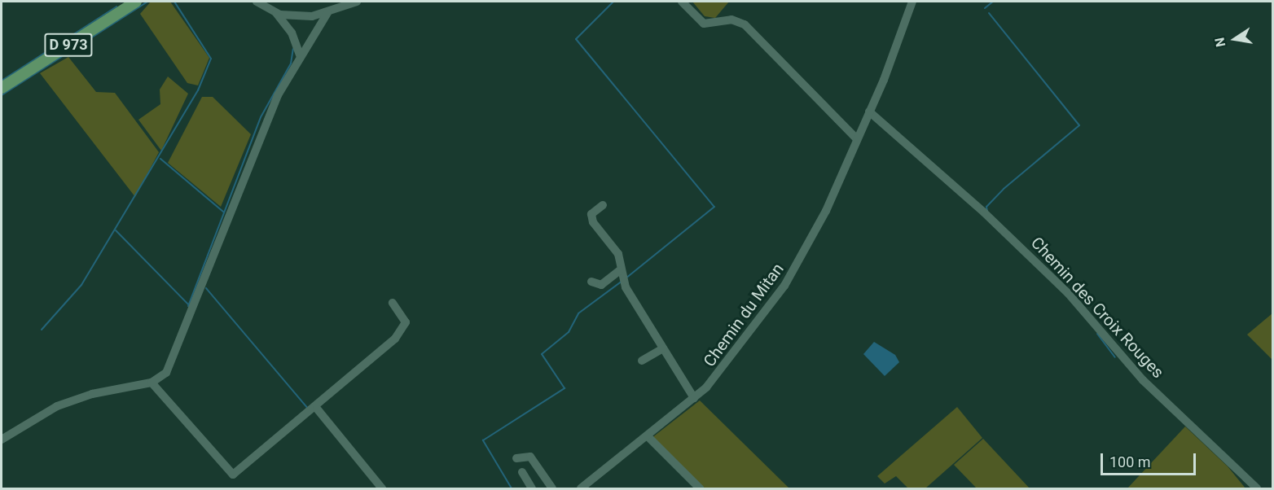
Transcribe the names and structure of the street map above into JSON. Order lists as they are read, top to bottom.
{
  "streets": {
    "main road": ["D 973"],
    "street": ["Chemin des Croix Rouges", "Chemin du Mitan"]
  },
  "crossings": [
    ["Chemin des Croix Rouges", "Chemin du Mitan"]
  ],
  "scale_bar": "100 m",
  "north": "left"
}
